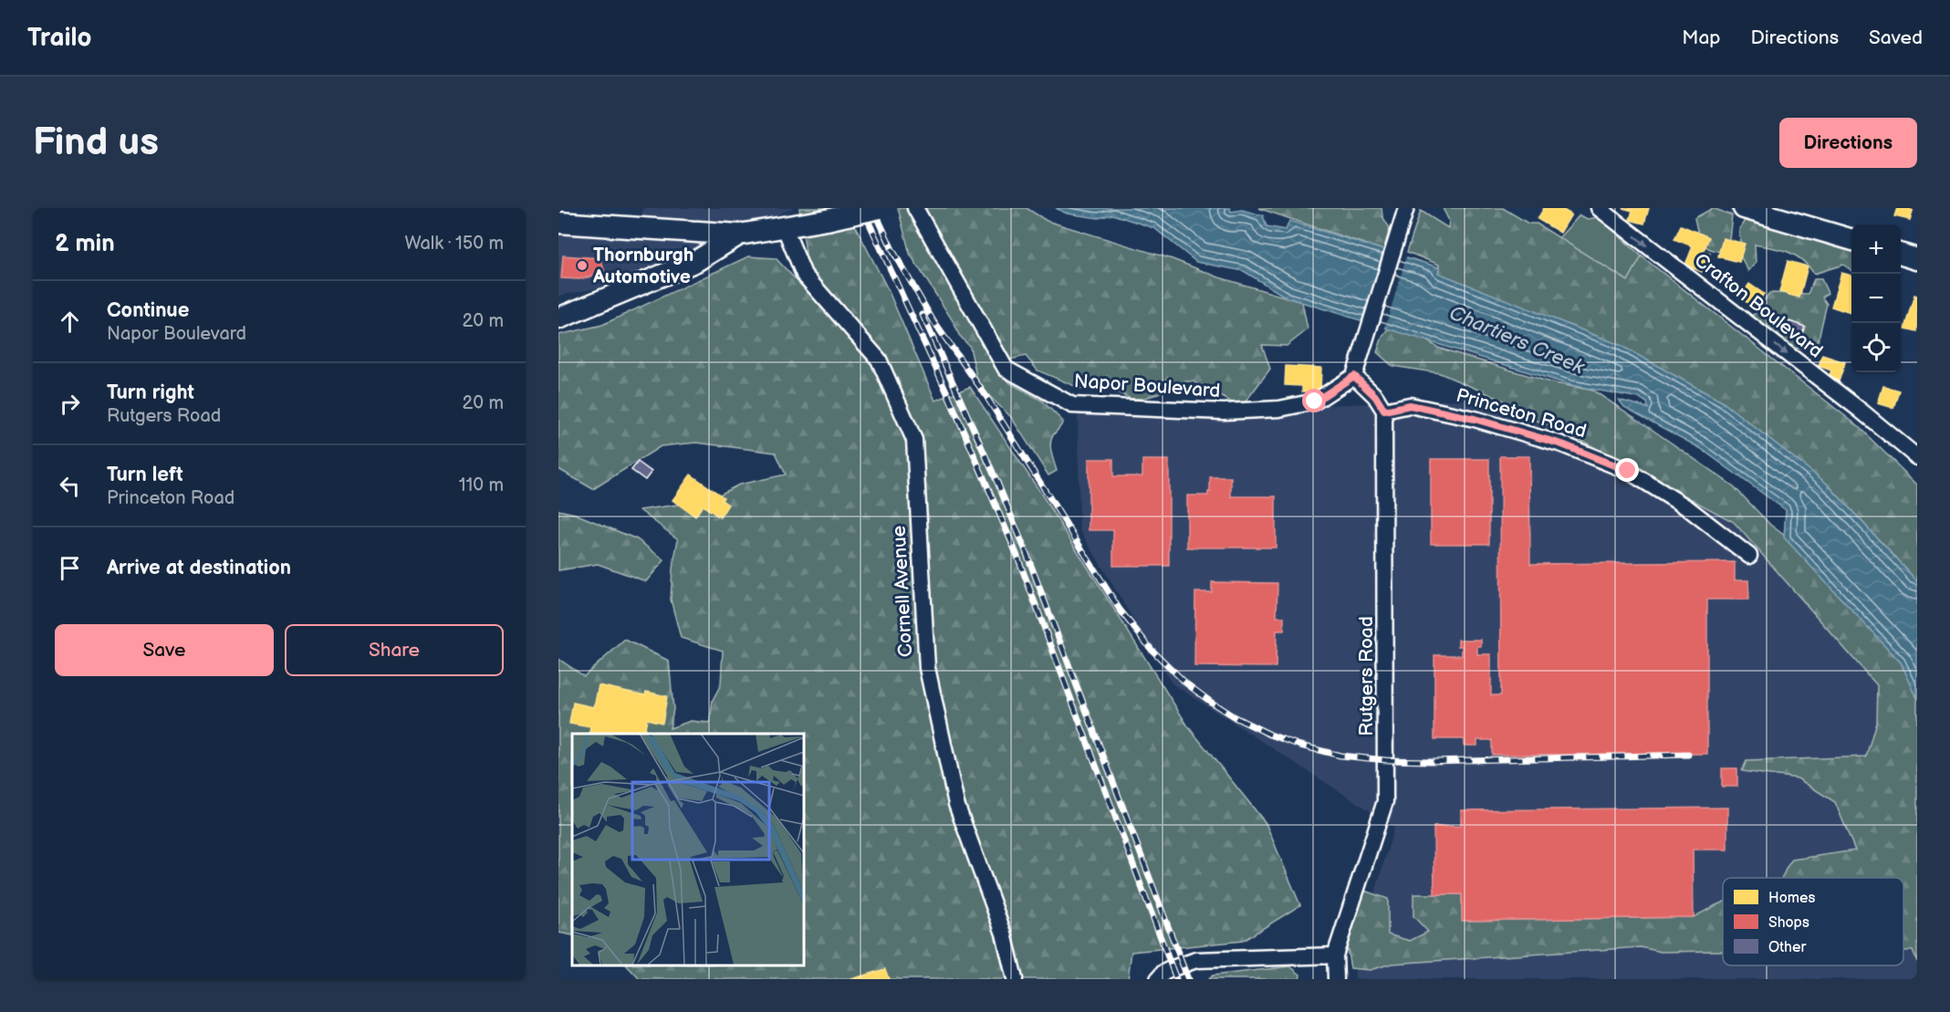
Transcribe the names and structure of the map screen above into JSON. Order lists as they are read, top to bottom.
{
  "streets": {
    "street": [
      "Crafton Boulevard",
      "Napor Boulevard",
      "Princeton Road",
      "Cornell Avenue",
      "Rutgers Road"
    ]
  },
  "crossings": [
    ["Princeton Road", "Rutgers Road"]
  ],
  "one_way": ["Crafton Boulevard"],
  "water": ["Chartiers Creek"],
  "places": ["Thornburgh Automotive"],
  "legend": ["Homes", "Shops", "Other"],
  "page": {
    "header": "Trailo",
    "nav": ["Map", "Directions", "Saved"],
    "buttons": [
      "Directions",
      ["Save", "Share"]
    ],
    "title": "Find us",
    "heading": ["2 min", "Walk · 150 m"],
    "map_buttons": ["+", "−"],
    "list": [
      ["Continue", "Napor Boulevard", "20 m"],
      ["Turn right", "Rutgers Road", "20 m"],
      ["Turn left", "Princeton Road", "110 m"],
      "Arrive at destination"
    ]
  }
}
